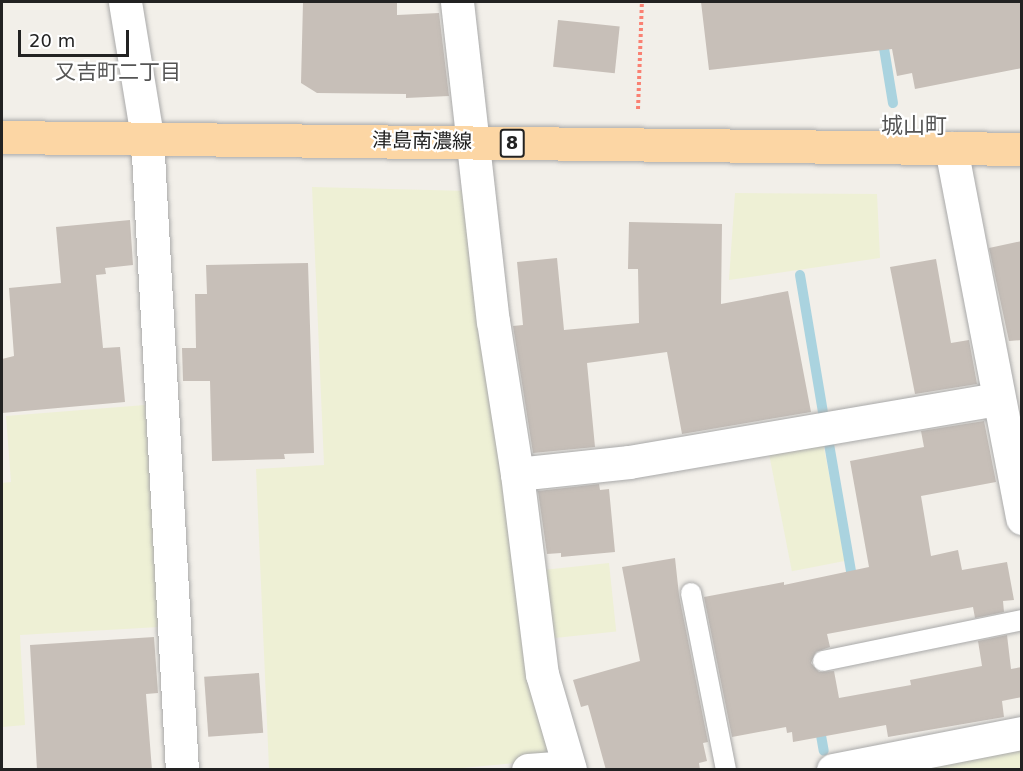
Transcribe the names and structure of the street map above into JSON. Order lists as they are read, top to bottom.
{
  "streets": {
    "main road": ["津島南濃線", "8"]
  },
  "districts": ["又吉町二丁目", "城山町"],
  "scale_bar": "20 m"
}
